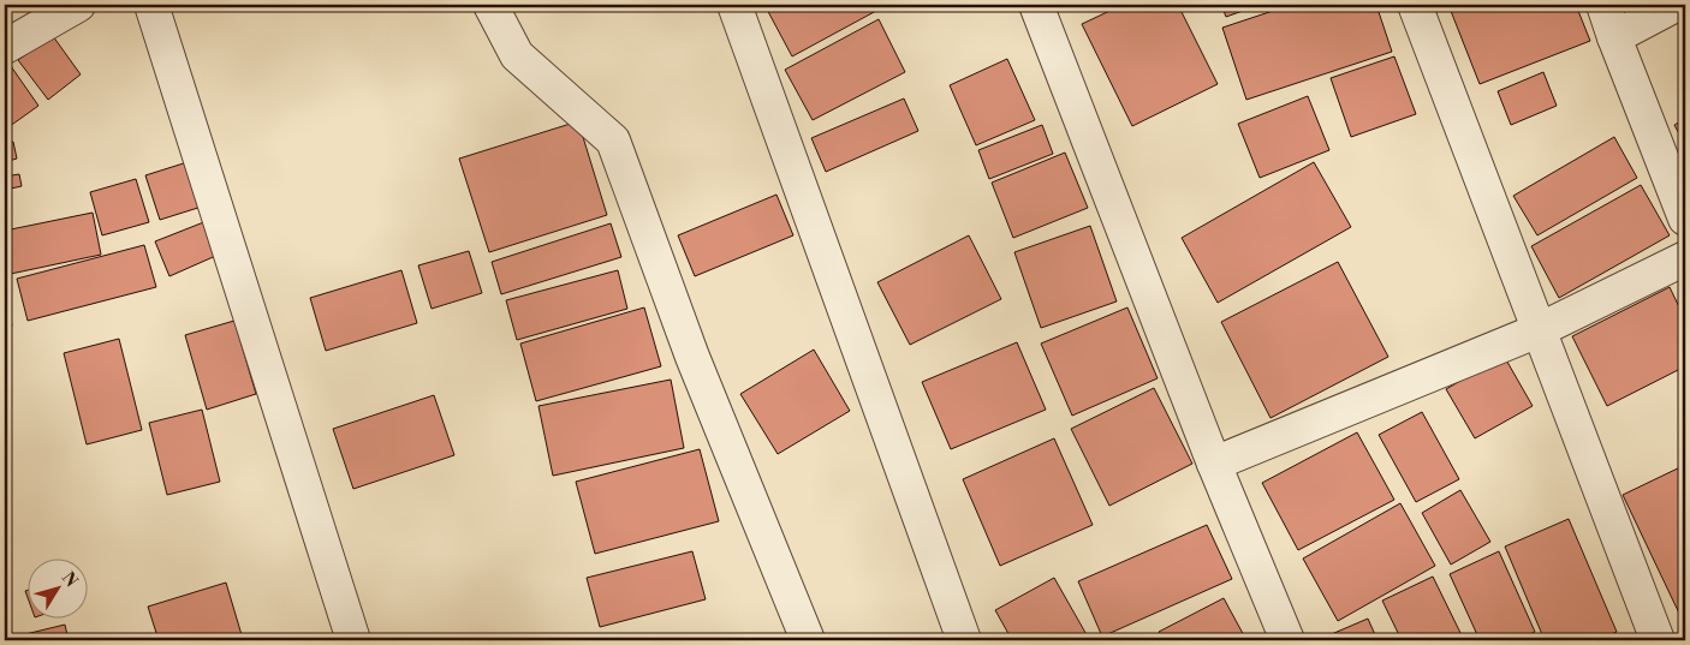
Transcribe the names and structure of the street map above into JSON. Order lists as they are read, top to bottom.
{
  "north": "top right"
}
